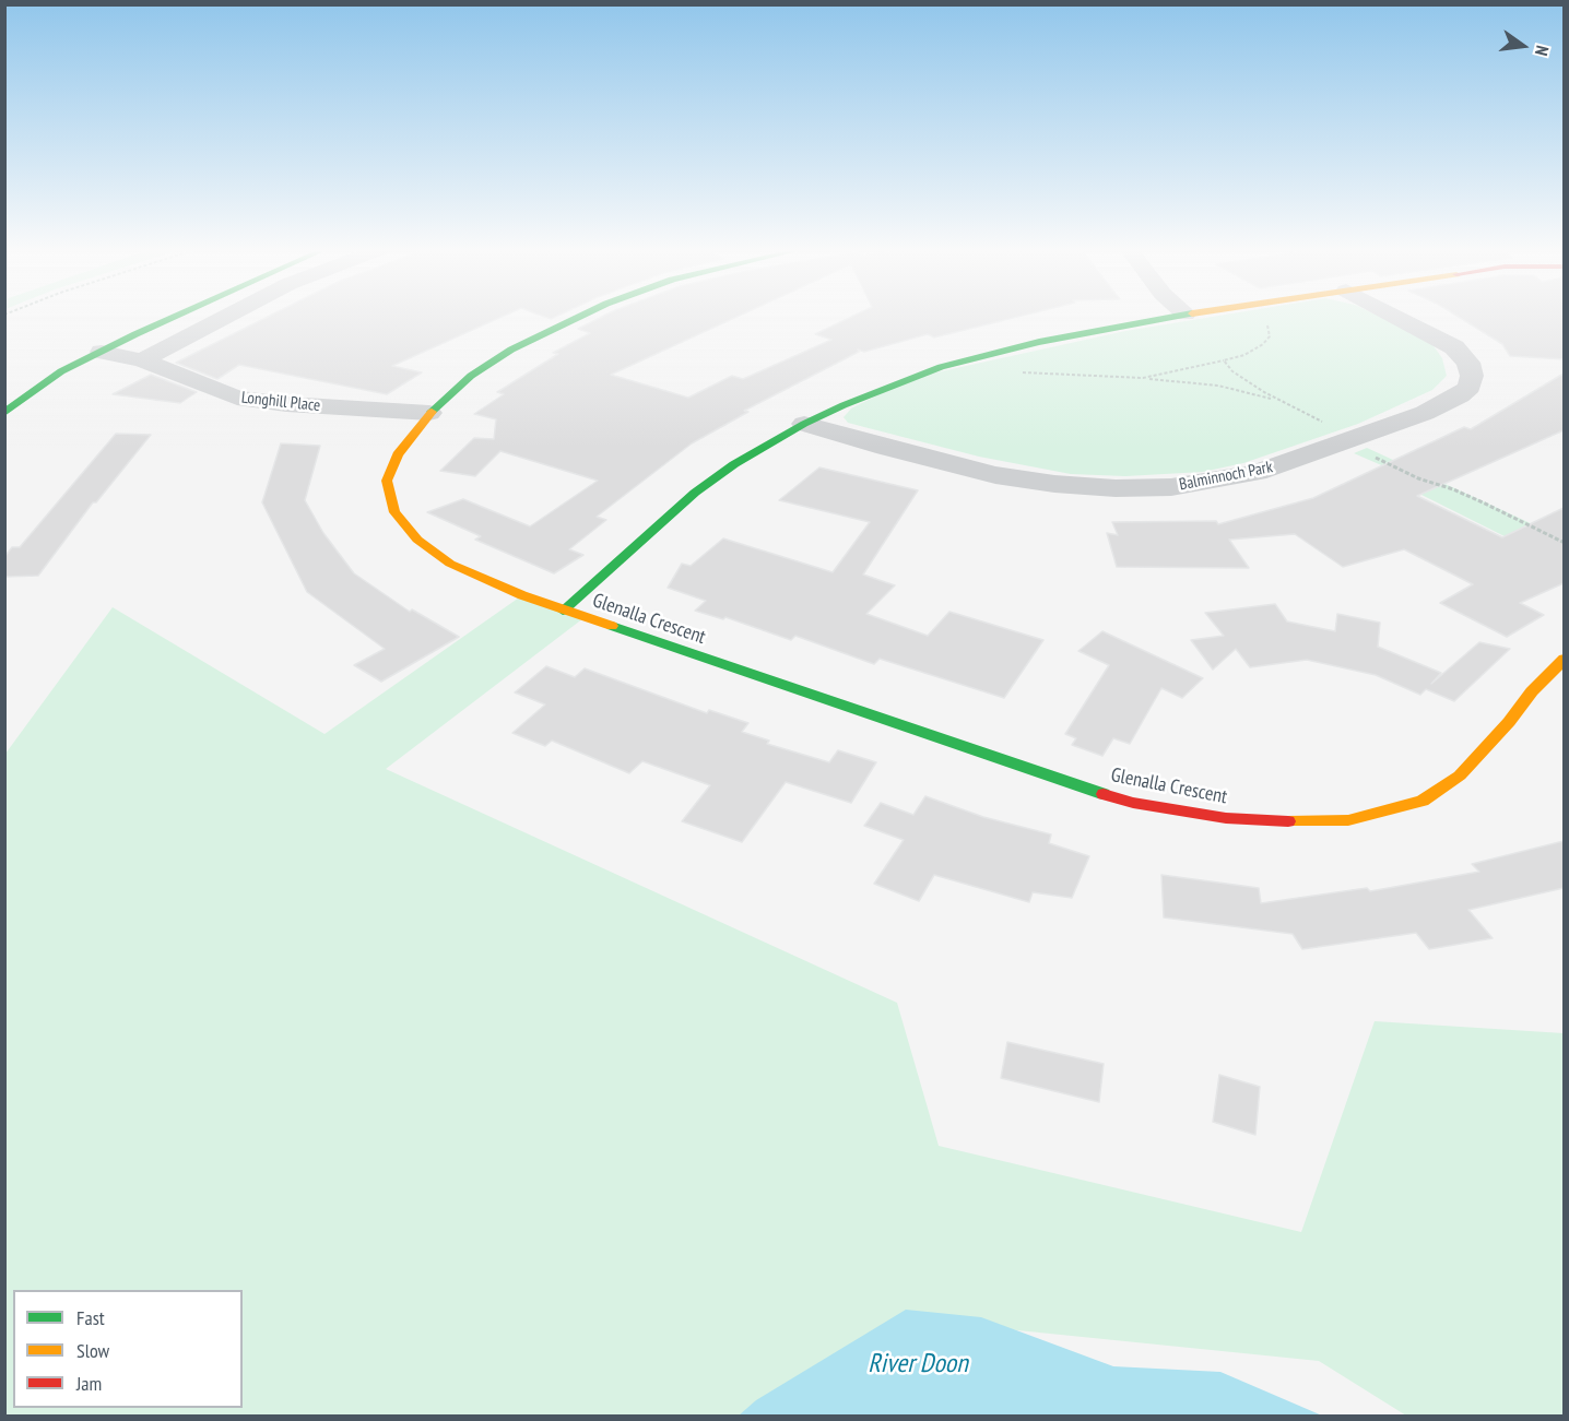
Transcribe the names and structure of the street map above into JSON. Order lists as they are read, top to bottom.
{
  "streets": {
    "street": ["Longhill Place", "Balminnoch Park", "Glenalla Crescent"]
  },
  "crossings": [
    ["Balminnoch Park", "Glenalla Crescent"]
  ],
  "water": ["River Doon"],
  "legend": ["Fast", "Slow", "Jam"],
  "north": "right"
}
